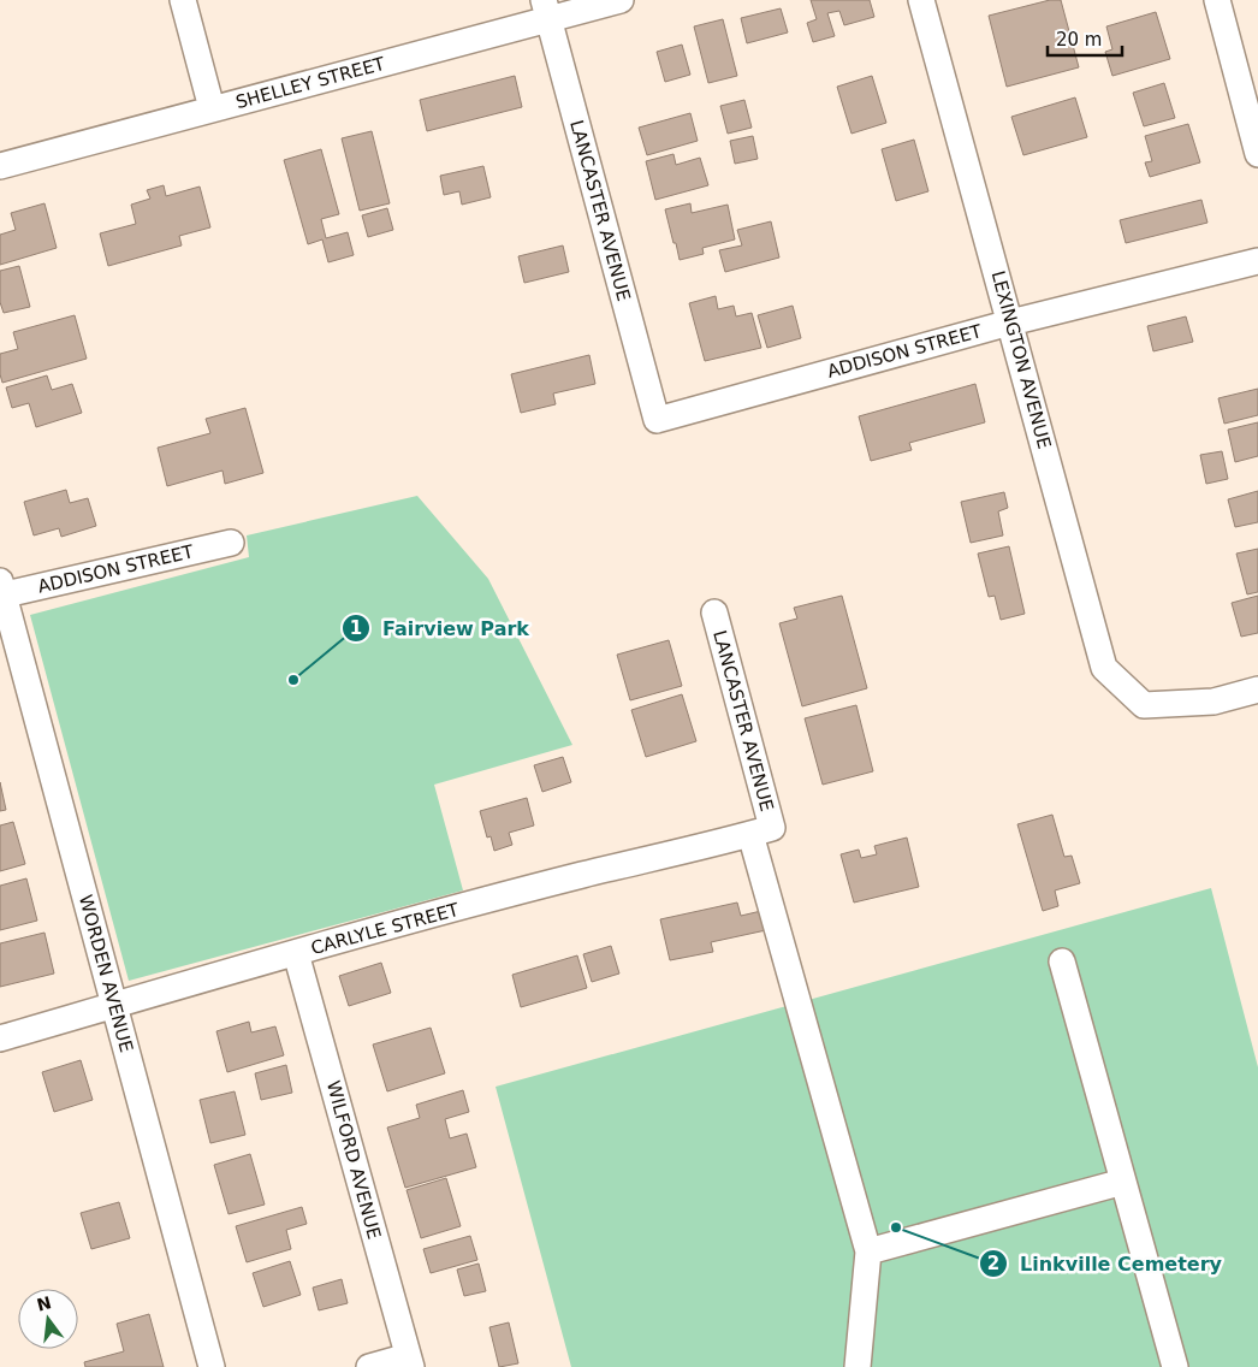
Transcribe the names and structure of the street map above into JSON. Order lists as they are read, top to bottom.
{
  "streets": {
    "street": [
      "SHELLEY STREET",
      "LANCASTER AVENUE",
      "ADDISON STREET",
      "LEXINGTON AVENUE",
      "CARLYLE STREET",
      "WORDEN AVENUE",
      "WILFORD AVENUE"
    ]
  },
  "crossings": [
    ["SHELLEY STREET", "LANCASTER AVENUE"],
    ["LANCASTER AVENUE", "ADDISON STREET"],
    ["LANCASTER AVENUE", "CARLYLE STREET"],
    ["ADDISON STREET", "LEXINGTON AVENUE"],
    ["ADDISON STREET", "WORDEN AVENUE"],
    ["CARLYLE STREET", "WORDEN AVENUE"],
    ["CARLYLE STREET", "WILFORD AVENUE"]
  ],
  "places": ["Fairview Park", "Linkville Cemetery"],
  "scale_bar": "20 m",
  "north": "top"
}
